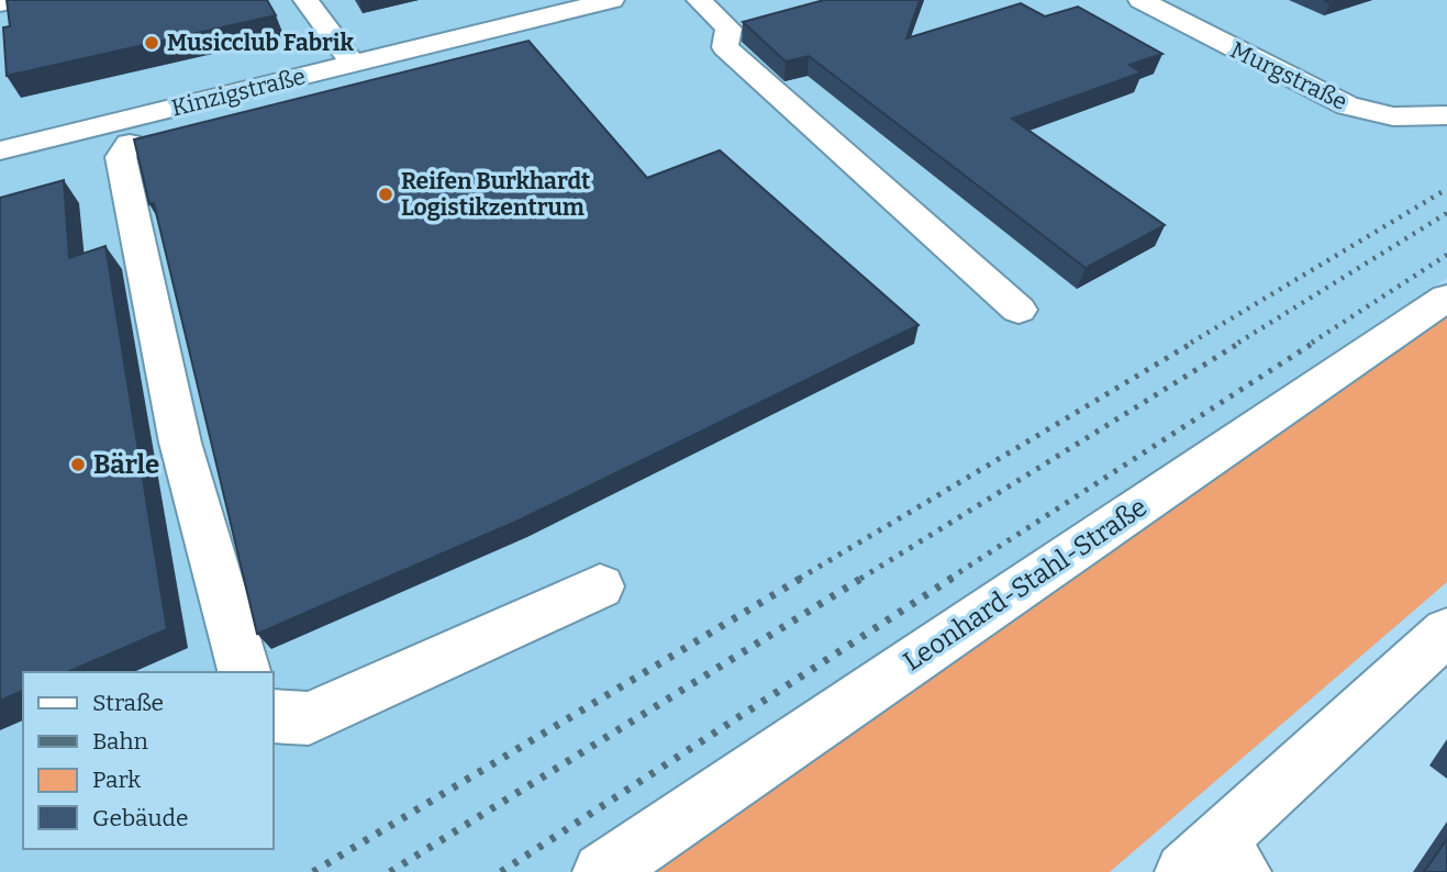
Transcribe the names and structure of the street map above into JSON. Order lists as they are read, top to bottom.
{
  "streets": {
    "street": ["Murgstraße", "Kinzigstraße", "Leonhard-Stahl-Straße"]
  },
  "places": ["Musicclub Fabrik", "Reifen Burkhardt Logistikzentrum", "Bärle"],
  "legend": [
    "Straße",
    "Bahn",
    "Park",
    "Gebäude"
  ]
}
